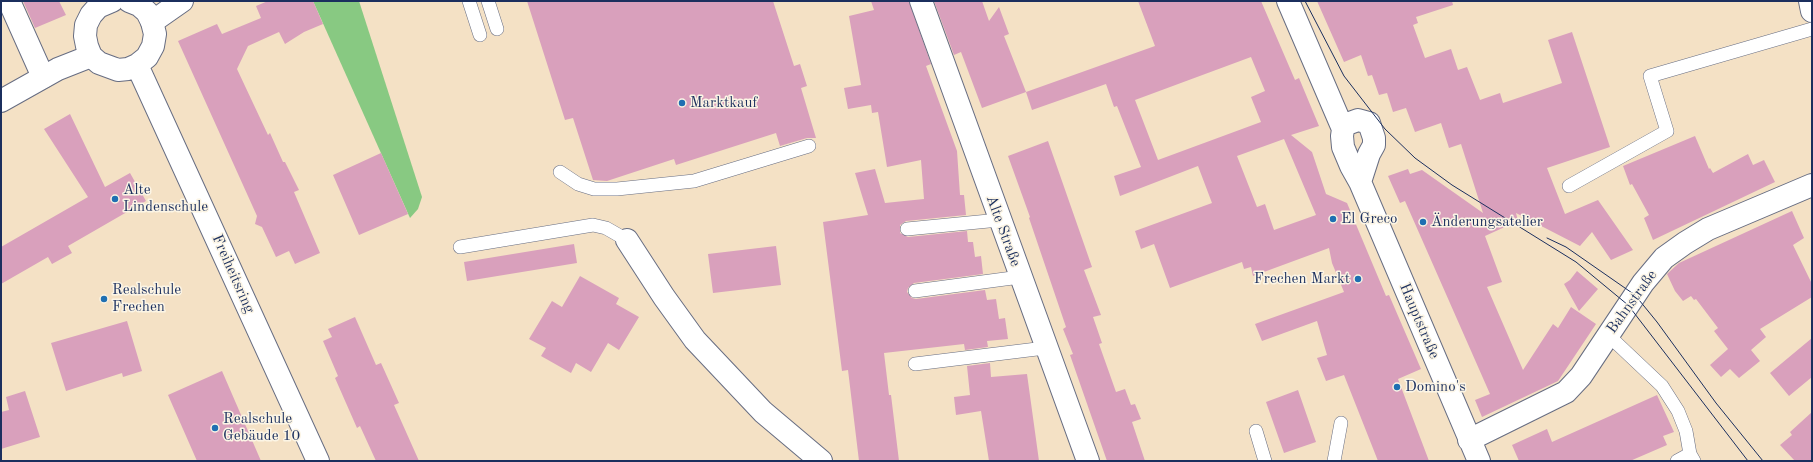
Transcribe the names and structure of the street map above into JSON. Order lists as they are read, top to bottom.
{
  "streets": {
    "street": [
      "Alte Straße",
      "Freiheitsring",
      "Bahnstraße",
      "Hauptstraße"
    ]
  },
  "crossings": [
    ["Bahnstraße", "Hauptstraße"]
  ],
  "places": [
    "Marktkauf",
    "Alte Lindenschule",
    "El Greco",
    "Änderungsatelier",
    "Frechen Markt",
    "Realschule Frechen",
    "Domino's",
    "Realschule Gebäude 10"
  ]
}
